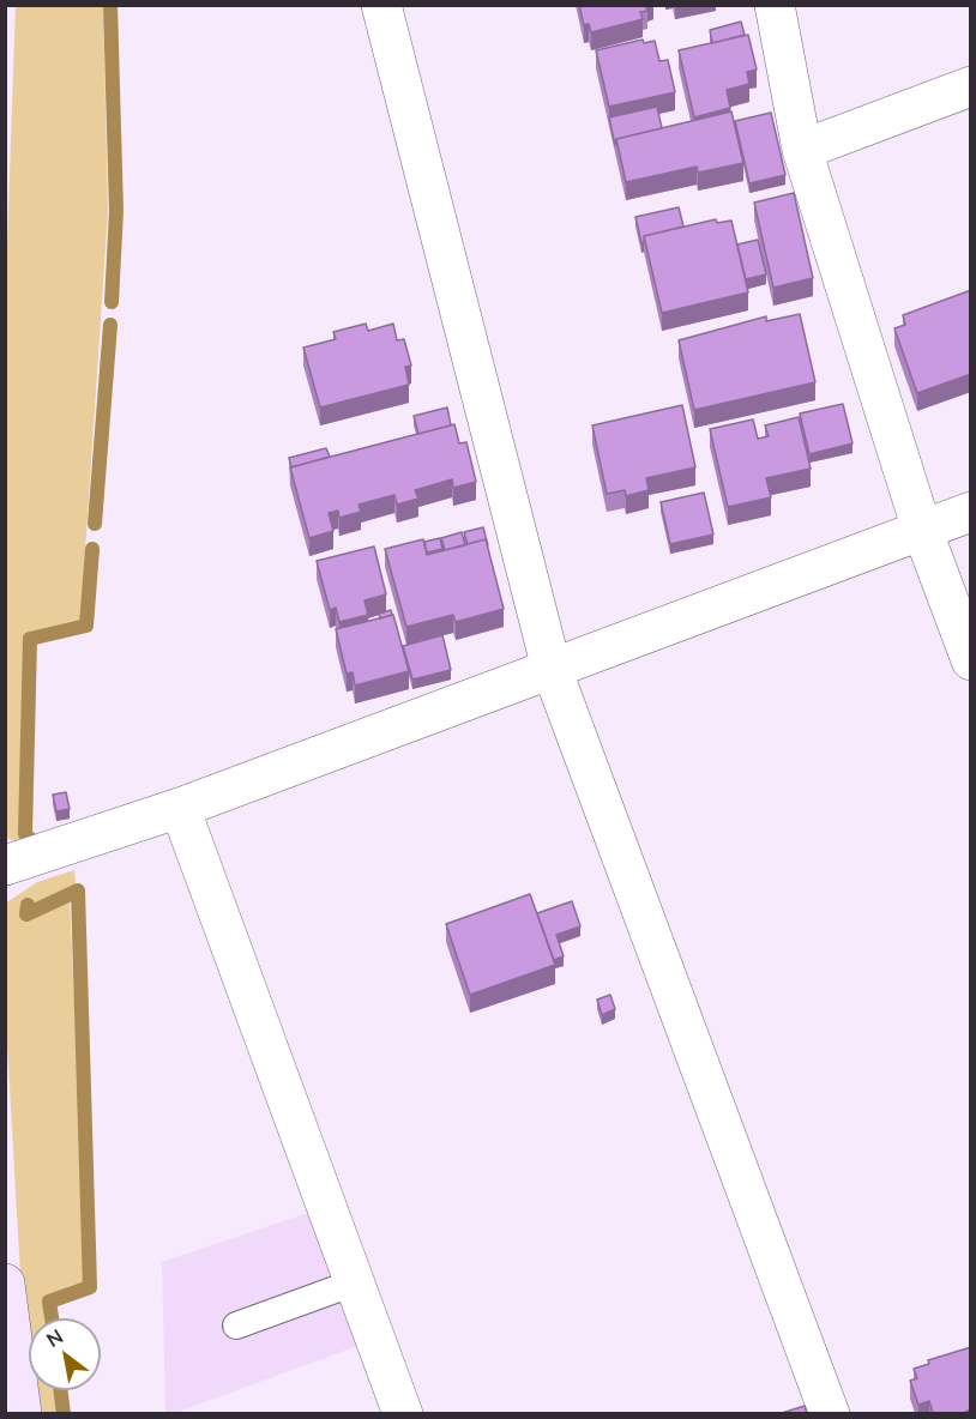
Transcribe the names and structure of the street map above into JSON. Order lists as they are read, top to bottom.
{
  "north": "top left"
}
